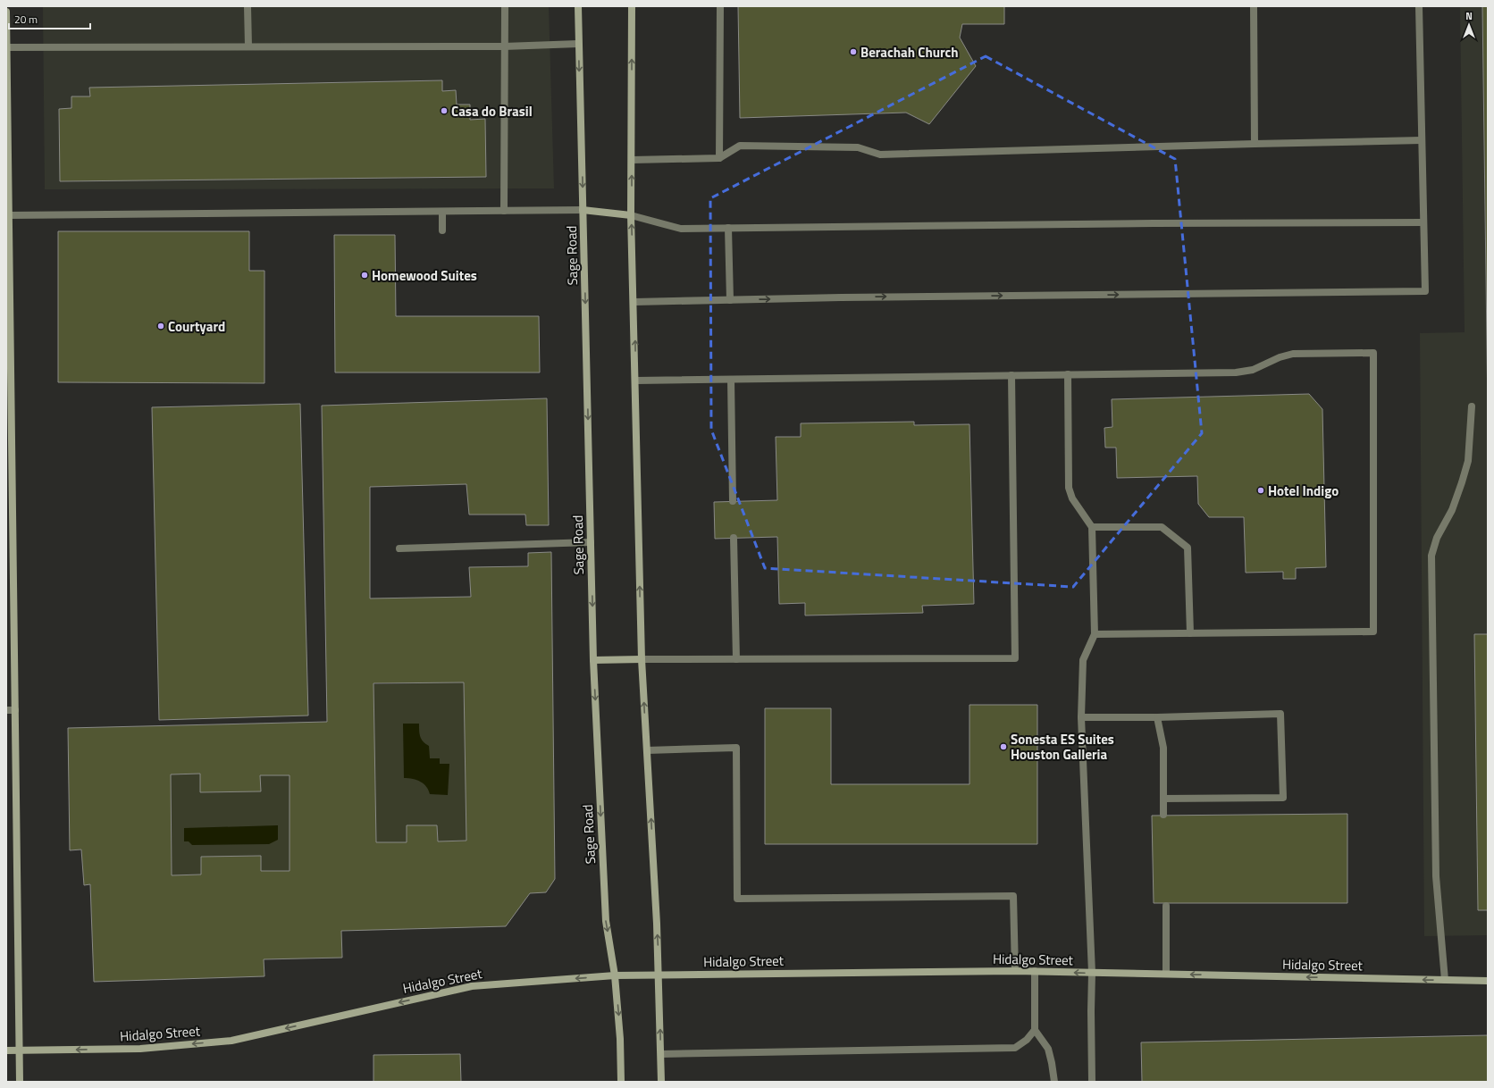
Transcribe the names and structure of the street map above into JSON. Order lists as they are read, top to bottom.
{
  "streets": {
    "street": ["Sage Road", "Hidalgo Street"]
  },
  "crossings": [
    ["Sage Road", "Hidalgo Street"]
  ],
  "one_way": ["Hidalgo Street"],
  "places": [
    "Berachah Church",
    "Casa do Brasil",
    "Homewood Suites",
    "Courtyard",
    "Hotel Indigo",
    "Sonesta ES Suites Houston Galleria"
  ],
  "scale_bar": "20 m",
  "north": "top"
}
